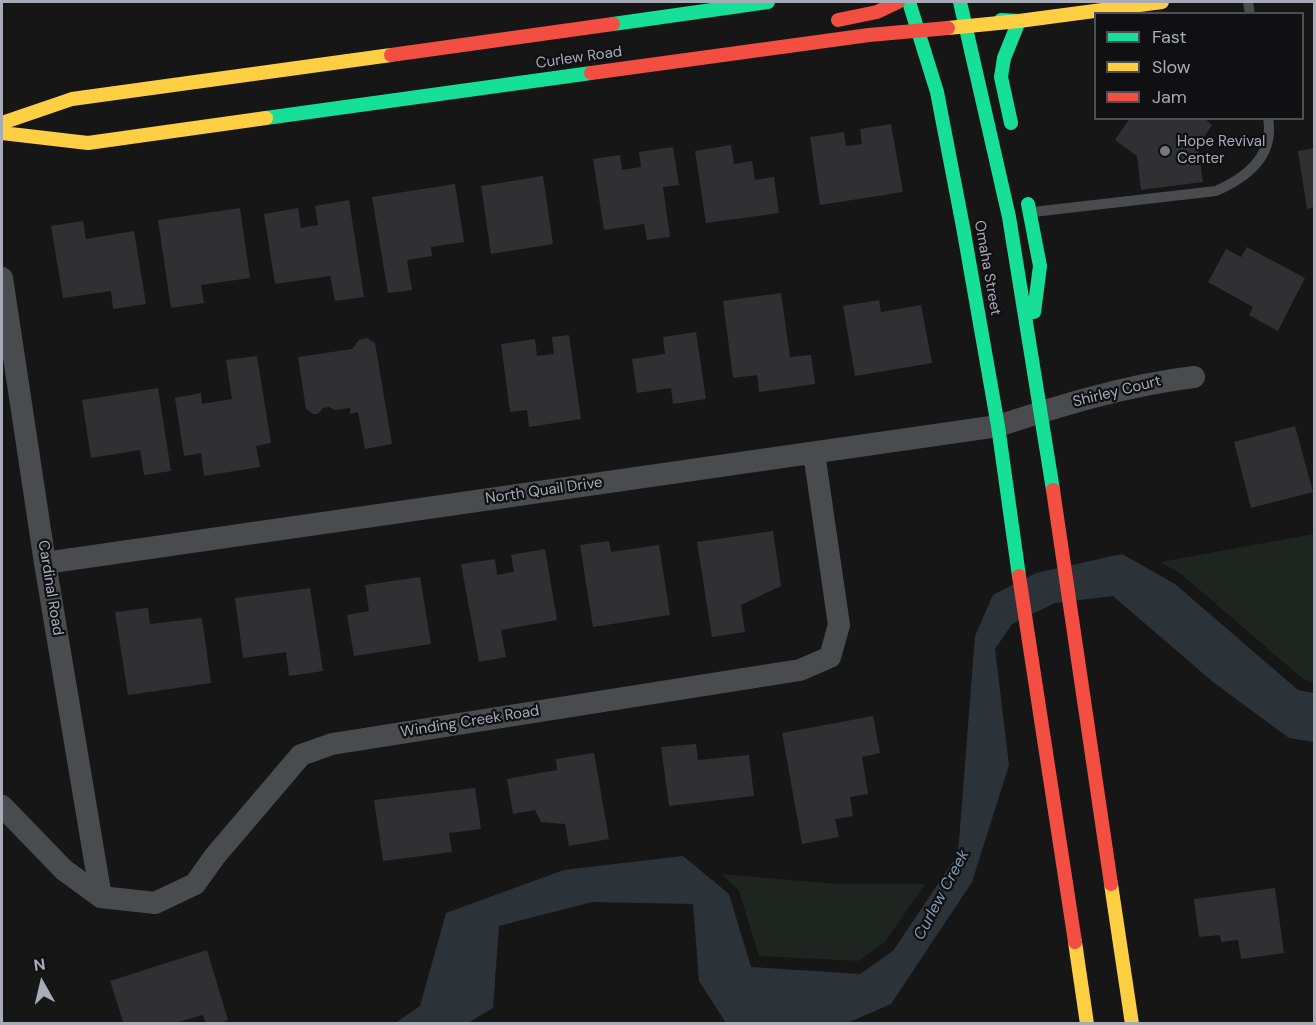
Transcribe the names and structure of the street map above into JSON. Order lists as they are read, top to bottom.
{
  "streets": {
    "main road": ["Curlew Road", "Omaha Street"],
    "street": [
      "Shirley Court",
      "North Quail Drive",
      "Cardinal Road",
      "Winding Creek Road"
    ]
  },
  "crossings": [
    ["Curlew Road", "Omaha Street"],
    ["Omaha Street", "Shirley Court"],
    ["Omaha Street", "North Quail Drive"],
    ["Shirley Court", "North Quail Drive"],
    ["North Quail Drive", "Cardinal Road"],
    ["North Quail Drive", "Winding Creek Road"],
    ["Cardinal Road", "Winding Creek Road"]
  ],
  "water": ["Curlew Creek"],
  "places": ["Hope Revival Center"],
  "legend": ["Fast", "Slow", "Jam"],
  "north": "top"
}
